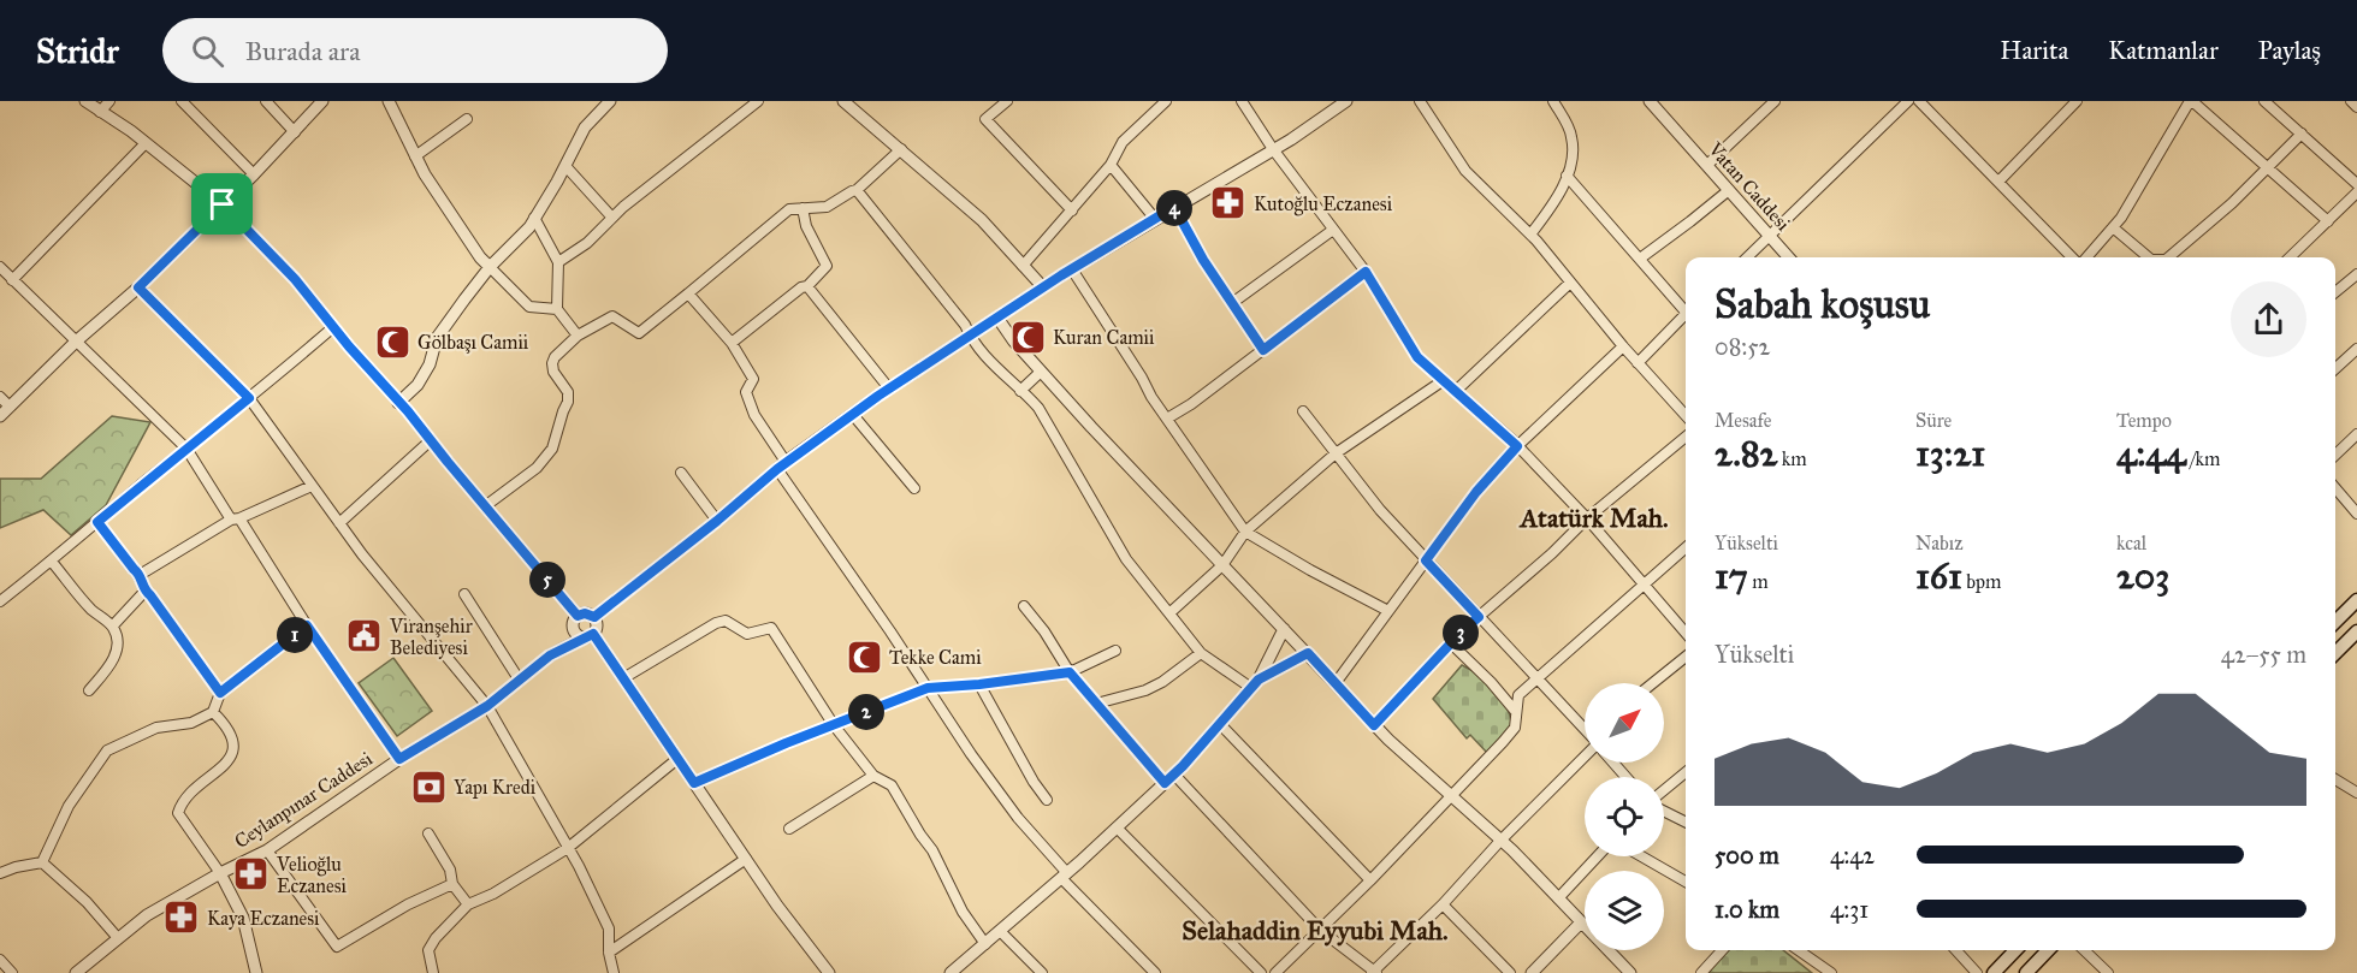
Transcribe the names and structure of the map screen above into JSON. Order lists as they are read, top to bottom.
{
  "streets": {
    "street": ["Vatan Caddesi", "Ceylanpınar Caddesi"]
  },
  "districts": ["Atatürk Mah.", "Selahaddin Eyyubi Mah."],
  "places": {
    "pharmacy": ["Kutoğlu Eczanesi", "Velioğlu Eczanesi", "Kaya Eczanesi"],
    "mosque": ["Kuran Camii", "Gölbaşı Camii", "Tekke Cami"],
    "public building": ["Viranşehir Belediyesi"],
    "bank": ["Yapı Kredi"]
  },
  "north": "top right",
  "page": {
    "header": "Stridr",
    "search": "Burada ara",
    "nav": ["Harita", "Katmanlar", "Paylaş"],
    "pins": [
      "4",
      "5",
      "3",
      "1",
      "2"
    ],
    "heading": ["Sabah koşusu", "08:52"],
    "stats": [
      ["Mesafe", "2.82 km"],
      ["Süre", "13:21"],
      ["Tempo", "4:44 /km"],
      ["Yükselti", "17 m"],
      ["Nabız", "161 bpm"],
      ["kcal", "203"]
    ],
    "chart": ["Yükselti", "42–55 m"],
    "list": [
      {
        "name": "500 m",
        "note": "4:42"
      },
      {
        "name": "1.0 km",
        "note": "4:31"
      }
    ]
  }
}
